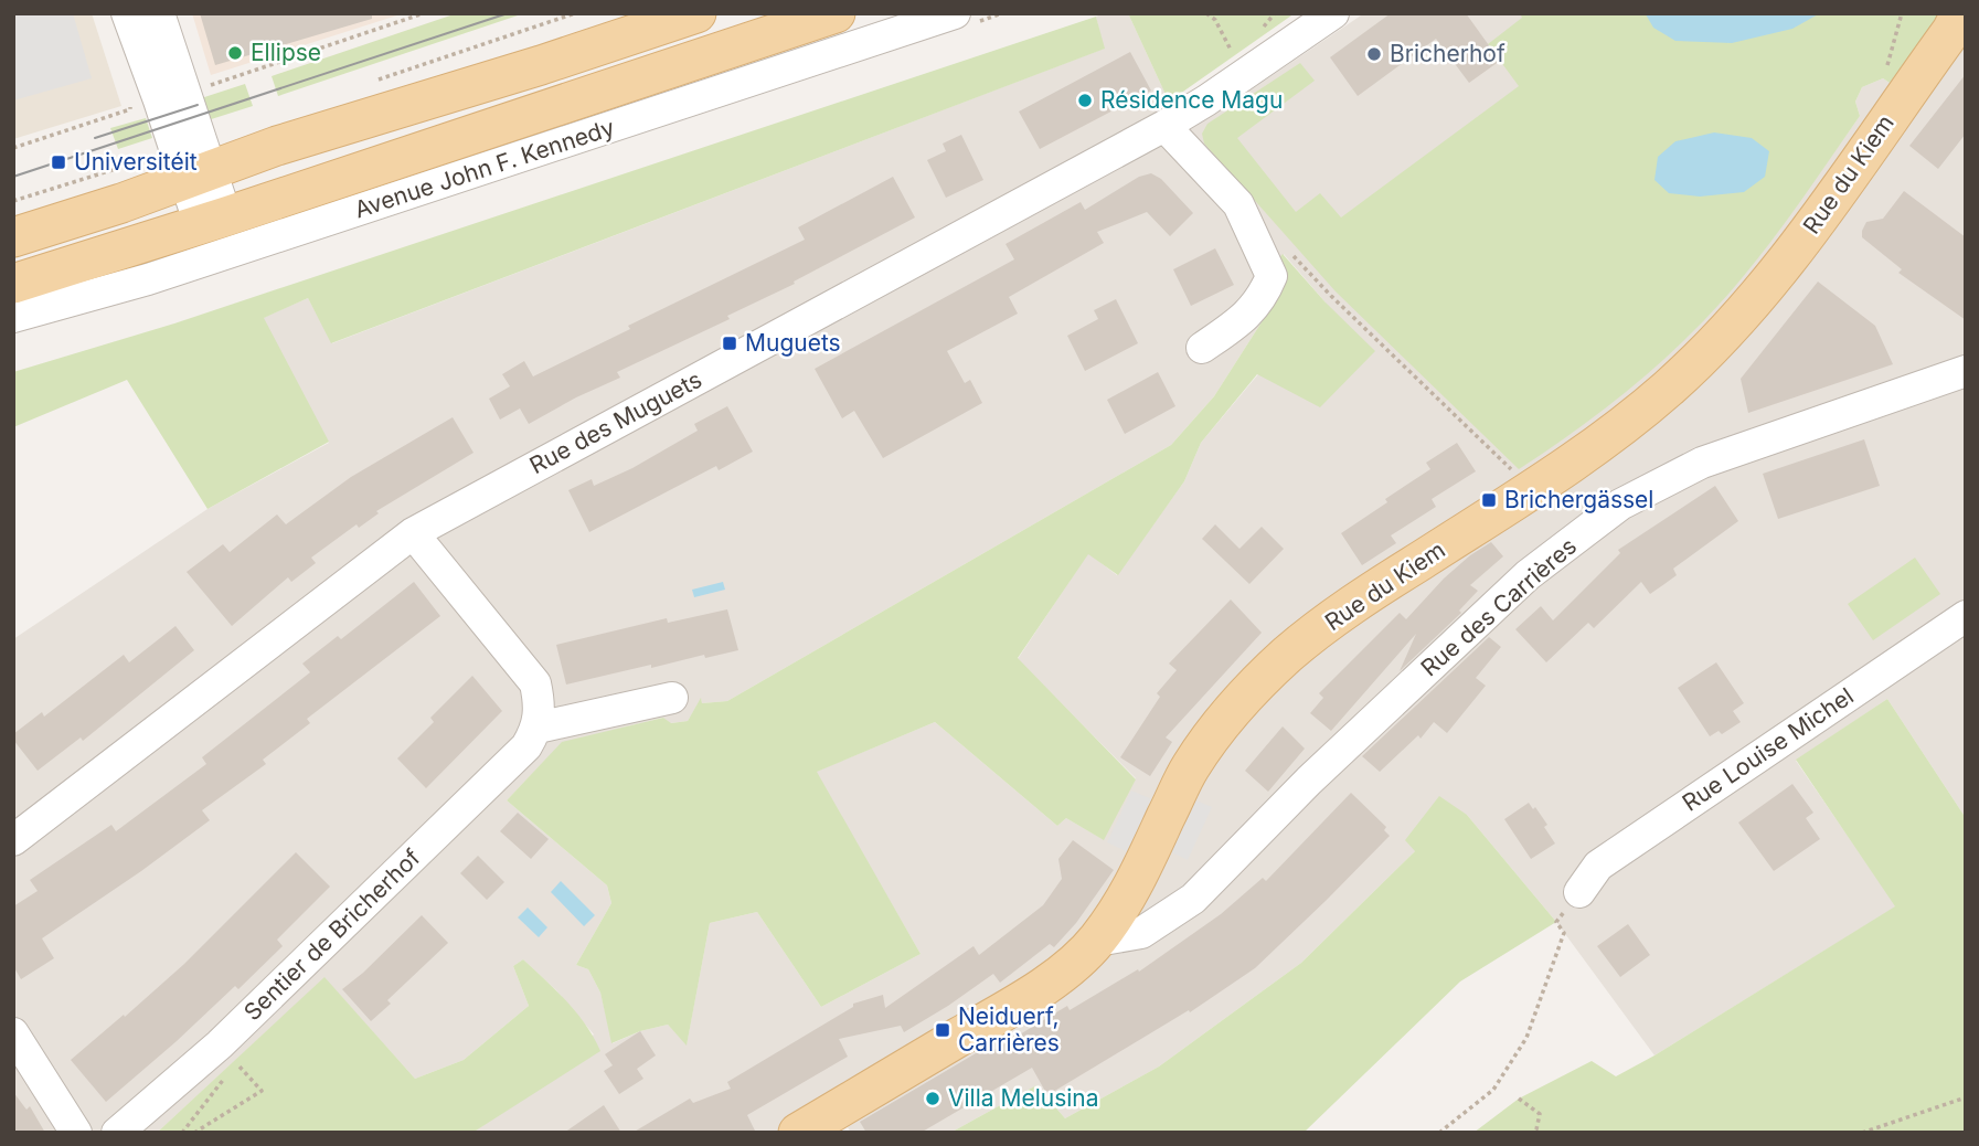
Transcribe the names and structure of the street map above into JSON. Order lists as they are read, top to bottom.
{
  "streets": {
    "main road": ["Avenue John F. Kennedy", "Rue du Kiem"],
    "street": [
      "Rue des Muguets",
      "Rue des Carrières",
      "Rue Louise Michel",
      "Sentier de Bricherhof"
    ]
  },
  "crossings": [
    ["Rue du Kiem", "Rue des Carrières"]
  ],
  "places": {
    "other": [
      "Ellipse",
      "Bricherhof",
      "Résidence Magu",
      "Villa Melusina"
    ],
    "transit": [
      "Universitéit",
      "Muguets",
      "Brichergässel",
      "Neiduerf, Carrières"
    ]
  }
}
